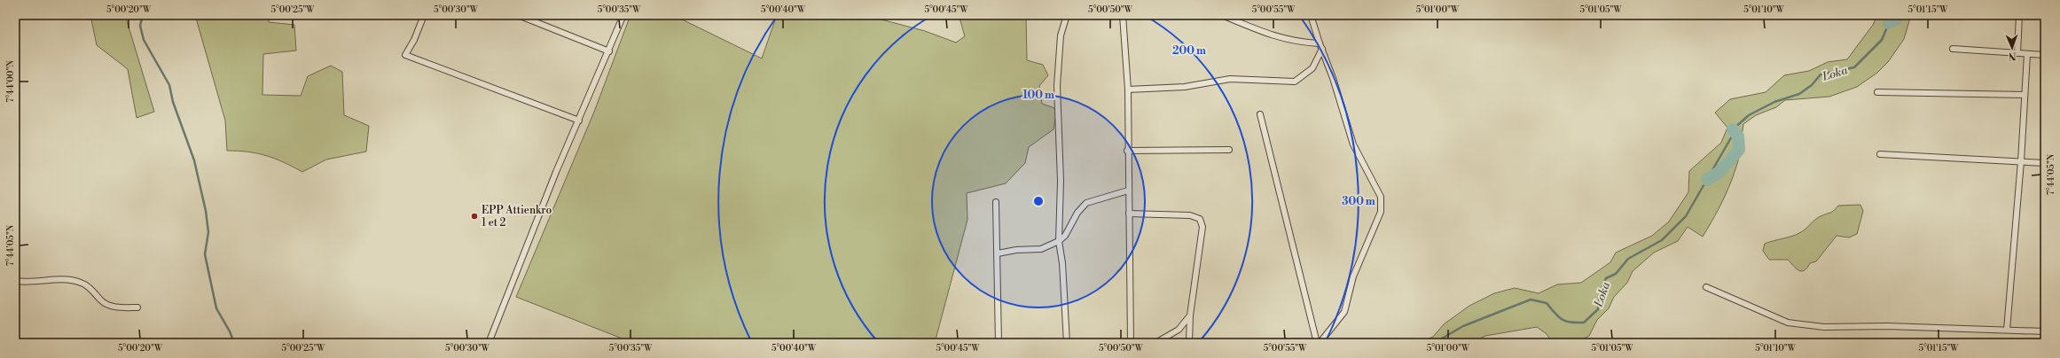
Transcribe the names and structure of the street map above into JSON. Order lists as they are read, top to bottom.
{
  "water": ["Loka"],
  "places": ["EPP Attienkro 1 et 2"],
  "north": "bottom",
  "coordinates": [
    "5°00'20\"W",
    "5°00'25\"W",
    "5°00'30\"W",
    "5°00'35\"W",
    "5°00'40\"W",
    "5°00'45\"W",
    "5°00'50\"W",
    "5°00'55\"W",
    "5°01'00\"W",
    "5°01'05\"W",
    "5°01'10\"W",
    "5°01'15\"W",
    "7°44'00\"N",
    "7°44'05\"N"
  ],
  "rings": ["200 m", "100 m", "300 m"]
}
